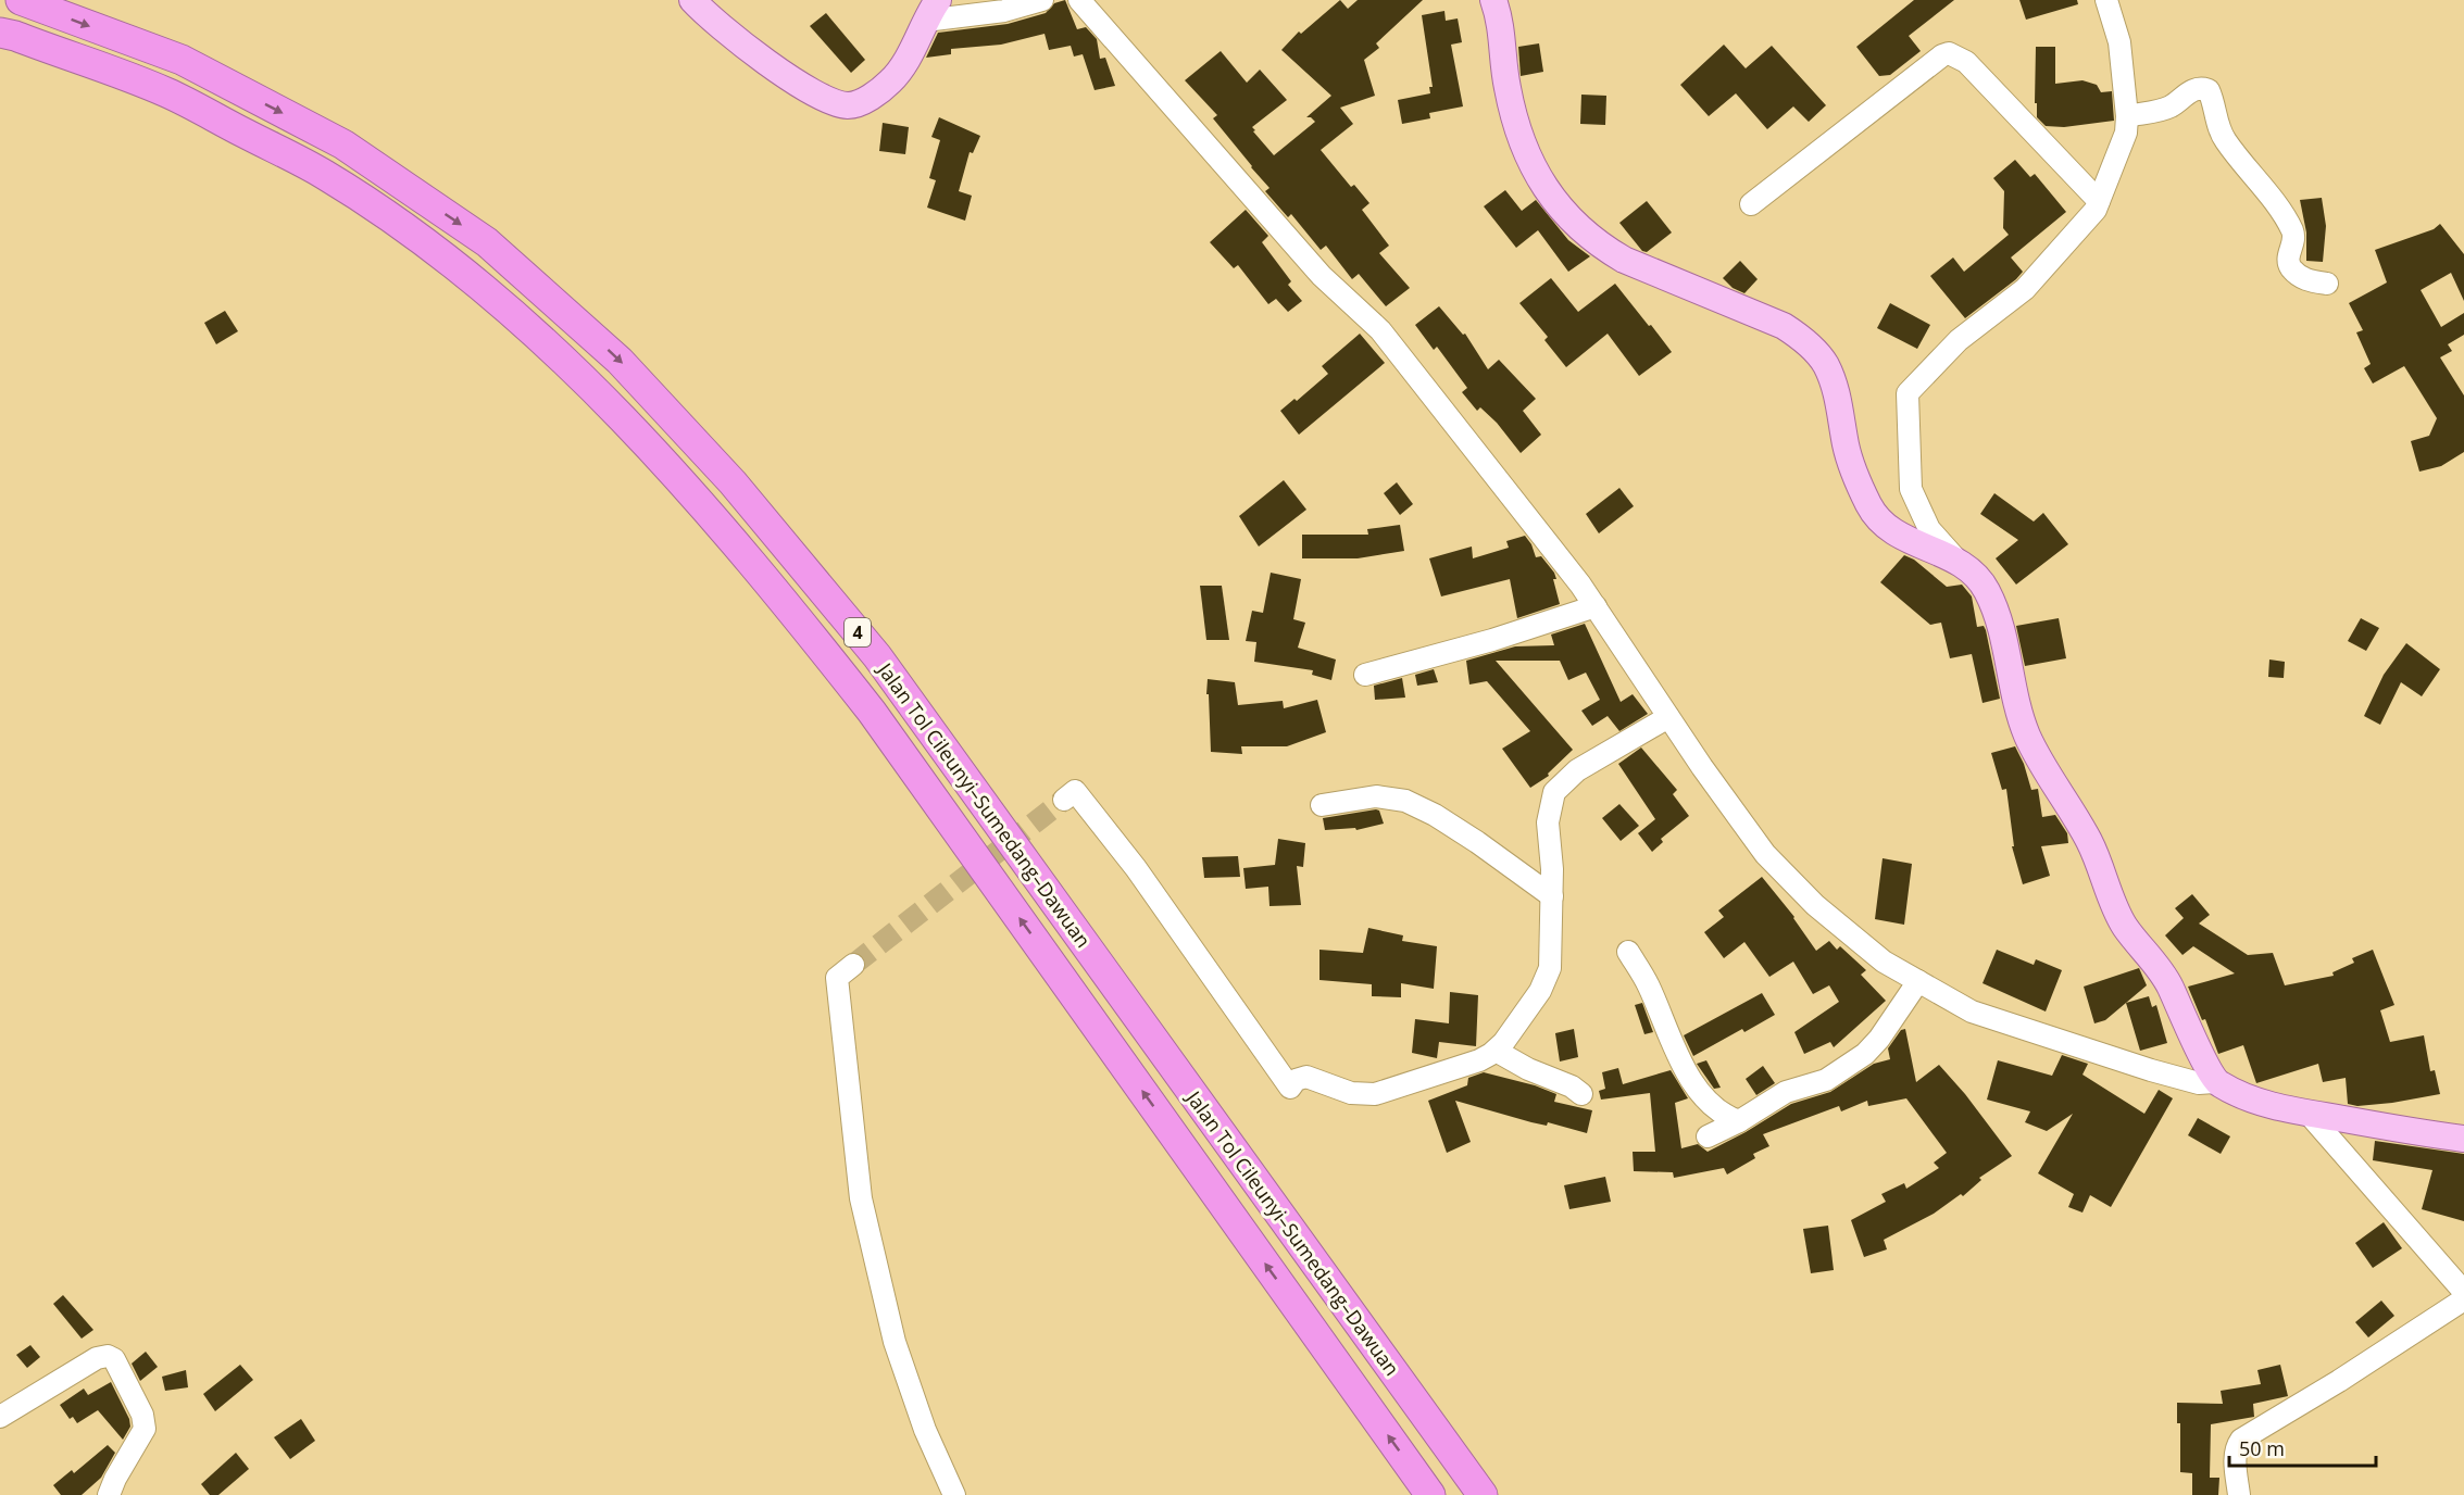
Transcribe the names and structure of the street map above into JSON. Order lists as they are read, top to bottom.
{
  "streets": {
    "highway": ["4", "Jalan Tol Cileunyi–Sumedang–Dawuan"]
  },
  "scale_bar": "50 m"
}
